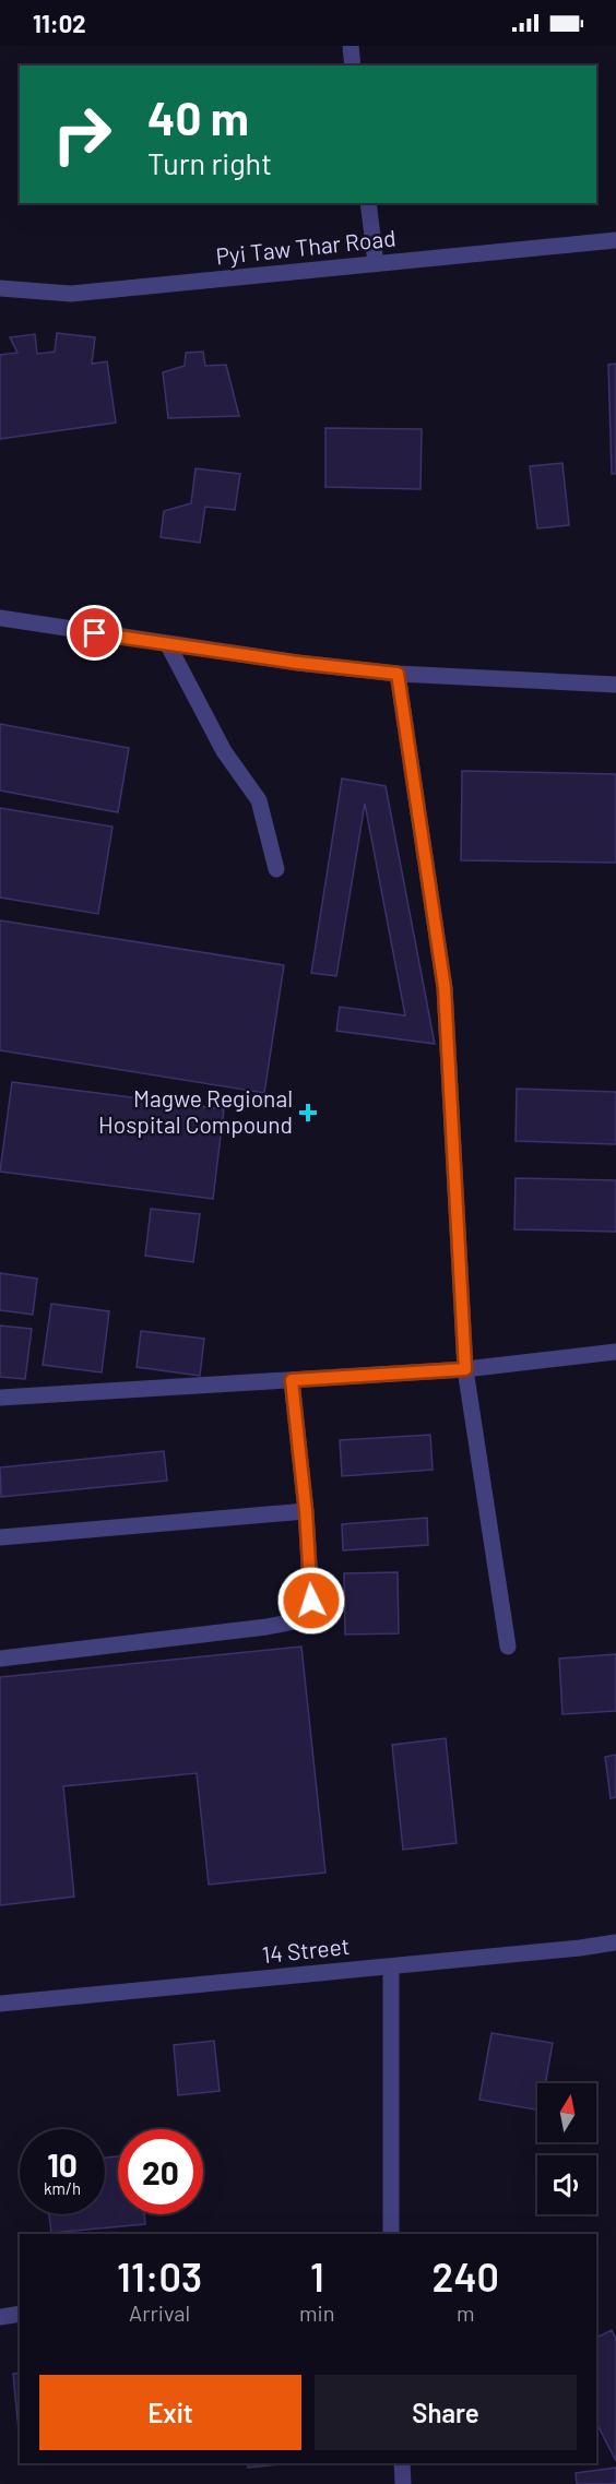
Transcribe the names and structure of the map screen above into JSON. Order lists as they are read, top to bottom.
{
  "streets": {
    "street": ["Pyi Taw Thar Road", "14 Street"]
  },
  "places": {
    "health": ["Magwe Regional Hospital Compound"]
  },
  "north": "top",
  "page": {
    "status": "11:02",
    "turn": ["40 m", "Turn right"],
    "speed": "10 km/h",
    "limit": "20",
    "eta": [
      "11:03",
      "Arrival",
      "1",
      "min",
      "240",
      "m"
    ],
    "buttons": ["Exit", "Share"]
  }
}
